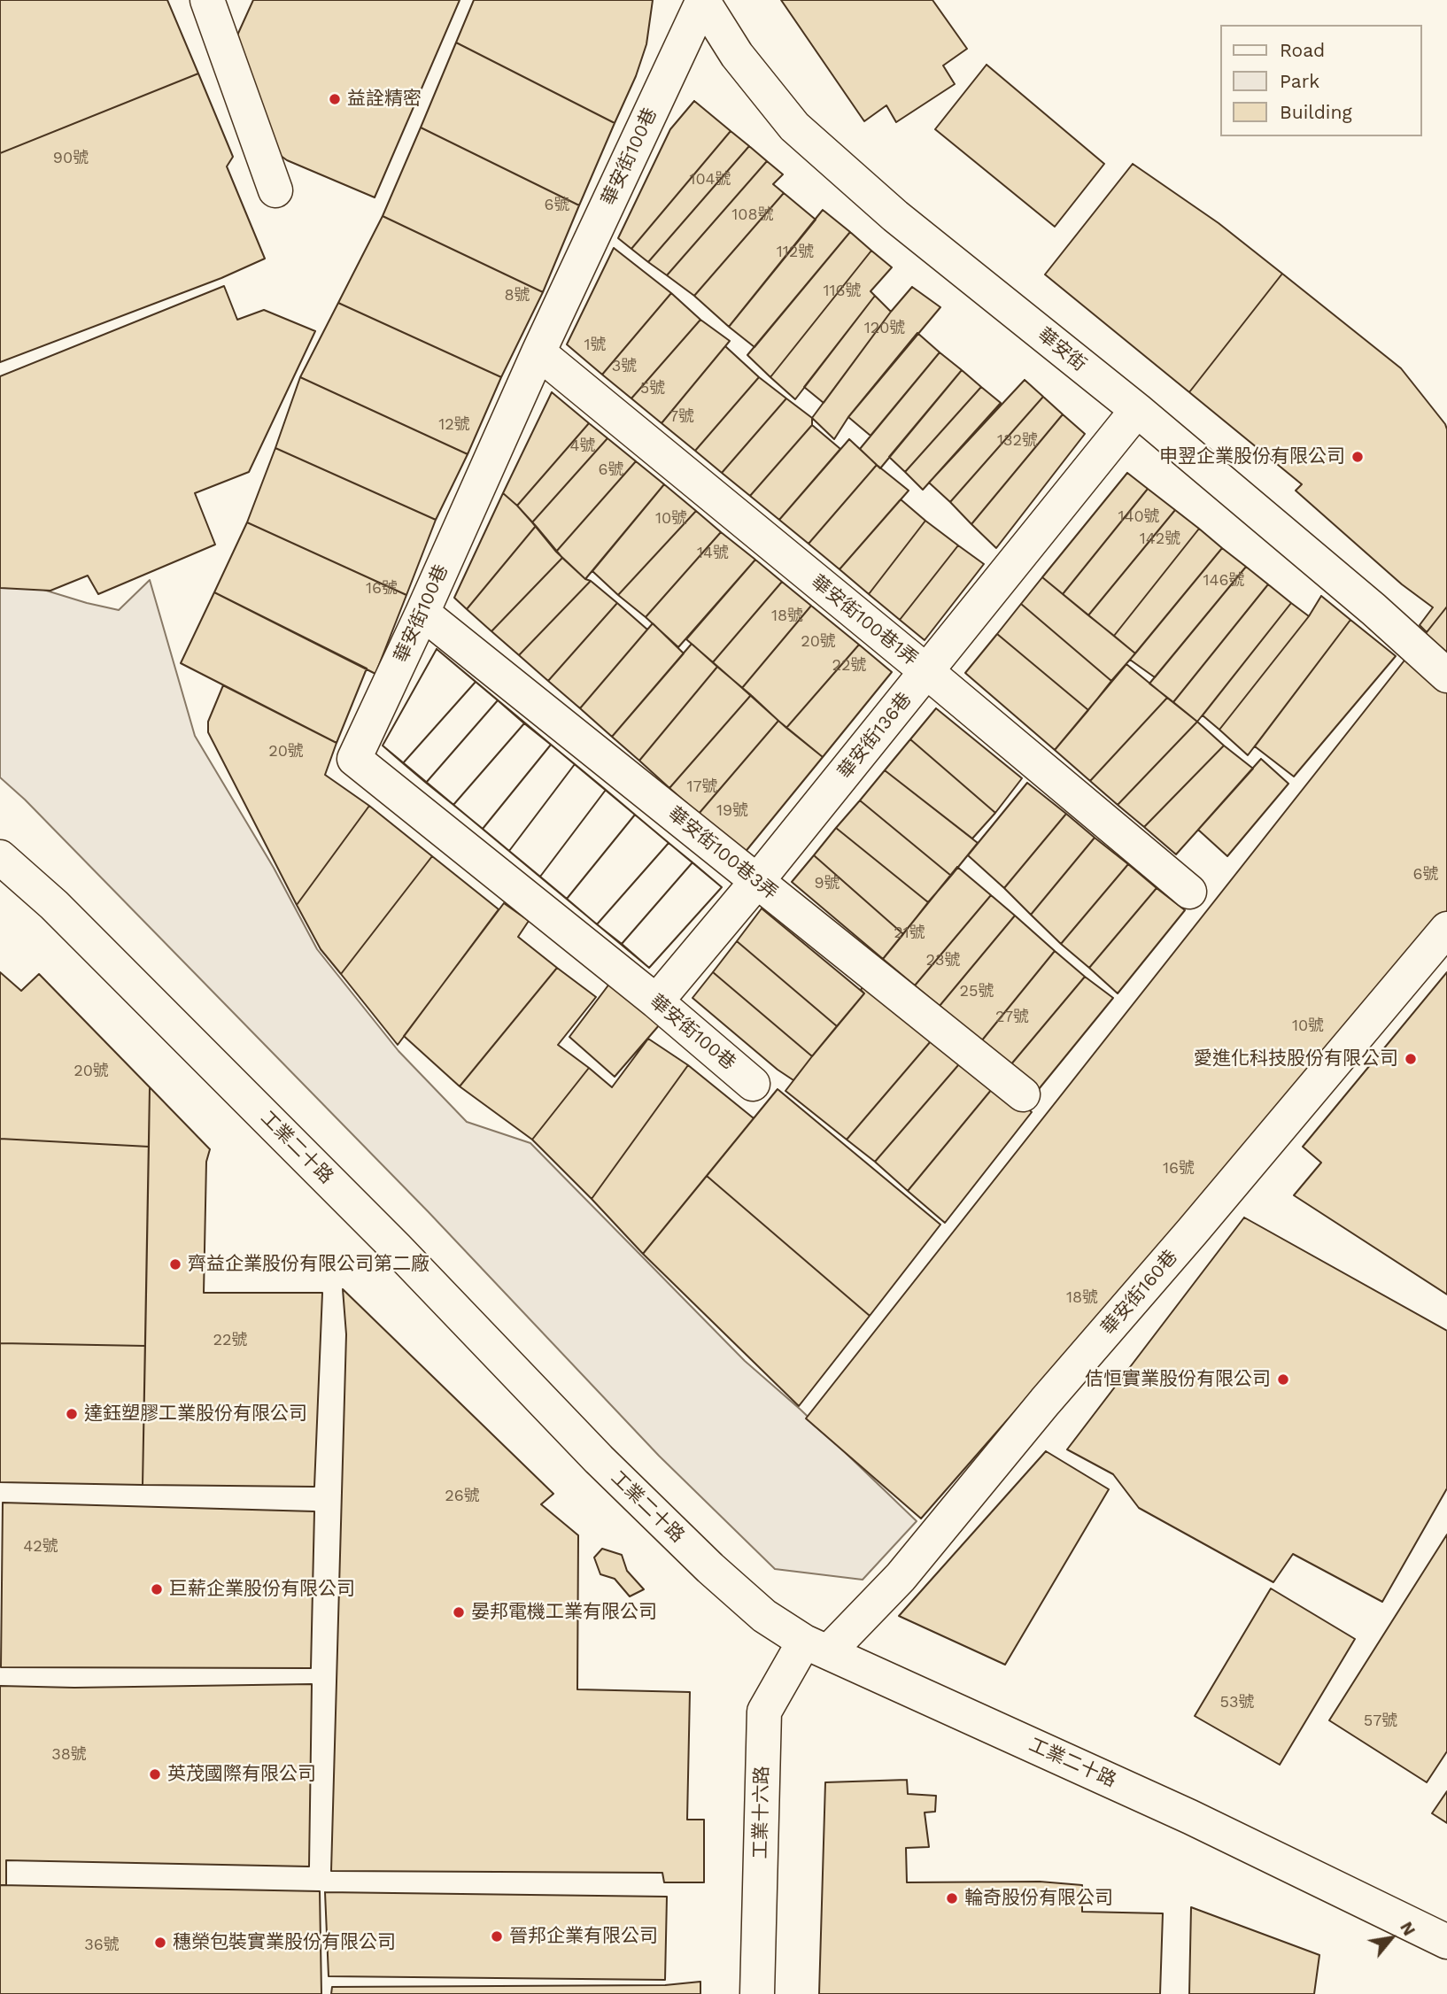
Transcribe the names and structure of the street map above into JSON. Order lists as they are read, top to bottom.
{
  "streets": {
    "street": [
      "華安街100巷",
      "華安街",
      "華安街100巷1弄",
      "華安街136巷",
      "華安街100巷3弄",
      "工業二十路",
      "華安街160巷",
      "工業十六路"
    ]
  },
  "crossings": [
    ["華安街100巷", "華安街"],
    ["華安街100巷", "華安街100巷1弄"],
    ["華安街100巷", "華安街136巷"],
    ["華安街100巷", "華安街100巷3弄"],
    ["華安街", "華安街136巷"],
    ["華安街100巷1弄", "華安街136巷"],
    ["華安街136巷", "華安街100巷3弄"],
    ["工業二十路", "華安街160巷"],
    ["工業二十路", "工業十六路"],
    ["華安街160巷", "工業十六路"]
  ],
  "places": [
    "益詮精密",
    "申翌企業股份有限公司",
    "愛進化科技股份有限公司",
    "齊益企業股份有限公司第二廠",
    "佶恒實業股份有限公司",
    "達鈺塑膠工業股份有限公司",
    "巨薪企業股份有限公司",
    "晏邦電機工業有限公司",
    "英茂國際有限公司",
    "輪奇股份有限公司",
    "晉邦企業有限公司",
    "穗榮包裝實業股份有限公司"
  ],
  "house_numbers": [
    "90號",
    "104號",
    "6號",
    "108號",
    "112號",
    "116號",
    "8號",
    "120號",
    "1號",
    "3號",
    "5號",
    "7號",
    "12號",
    "132號",
    "4號",
    "6號",
    "140號",
    "10號",
    "142號",
    "14號",
    "146號",
    "16號",
    "18號",
    "20號",
    "22號",
    "20號",
    "17號",
    "19號",
    "6號",
    "9號",
    "21號",
    "23號",
    "25號",
    "27號",
    "10號",
    "20號",
    "16號",
    "18號",
    "22號",
    "26號",
    "42號",
    "53號",
    "57號",
    "38號",
    "36號"
  ],
  "legend": ["Road", "Park", "Building"],
  "north": "top right"
}
